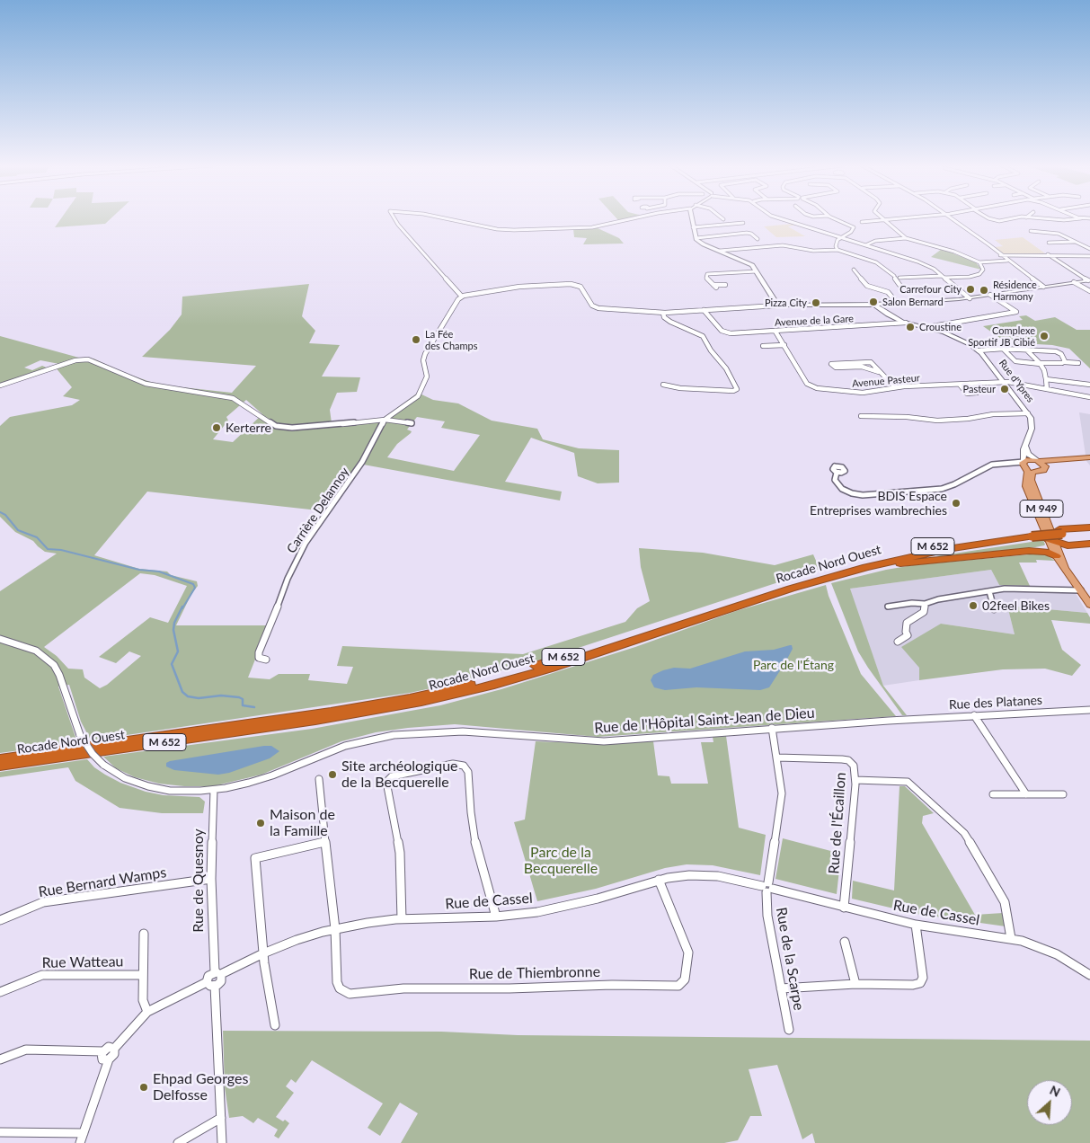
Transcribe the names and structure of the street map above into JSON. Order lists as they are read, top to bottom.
{
  "streets": {
    "highway": ["M 652", "Rocade Nord Ouest"],
    "main road": ["Rue d'Ypres", "M 949"],
    "street": [
      "Avenue de la Gare",
      "Avenue Pasteur",
      "Carrière Delannoy",
      "Rue des Platanes",
      "Rue de l'Hôpital Saint-Jean de Dieu",
      "Rue de l'Écaillon",
      "Rue de Quesnoy",
      "Rue Bernard Wamps",
      "Rue de Cassel",
      "Rue de la Scarpe",
      "Rue Watteau",
      "Rue de Thiembronne"
    ]
  },
  "crossings": [
    ["Avenue de la Gare", "Avenue Pasteur"],
    ["Avenue de la Gare", "Rue d'Ypres"],
    ["Avenue Pasteur", "Rue d'Ypres"],
    ["Rue des Platanes", "Rue de l'Hôpital Saint-Jean de Dieu"],
    ["Rue de l'Hôpital Saint-Jean de Dieu", "Rue de Quesnoy"],
    ["Rue de l'Hôpital Saint-Jean de Dieu", "Rue de la Scarpe"],
    ["Rue de l'Écaillon", "Rue de Cassel"],
    ["Rue de l'Écaillon", "Rue de la Scarpe"],
    ["Rue de Quesnoy", "Rue Bernard Wamps"],
    ["Rue de Quesnoy", "Rue de Cassel"],
    ["Rue de Cassel", "Rue de la Scarpe"],
    ["Rue de Cassel", "Rue de Thiembronne"]
  ],
  "parks": ["Parc de l'Étang", "Parc de la Becquerelle"],
  "places": [
    "Carrefour City",
    "Résidence Harmony",
    "Salon Bernard",
    "Pizza City",
    "Croustine",
    "Complexe Sportif JB Cibié",
    "La Fée des Champs",
    "Pasteur",
    "Kerterre",
    "BDIS Espace Entreprises wambrechies",
    "02feel Bikes",
    "Site archéologique de la Becquerelle",
    "Maison de la Famille",
    "Ehpad Georges Delfosse"
  ],
  "north": "top right"
}
